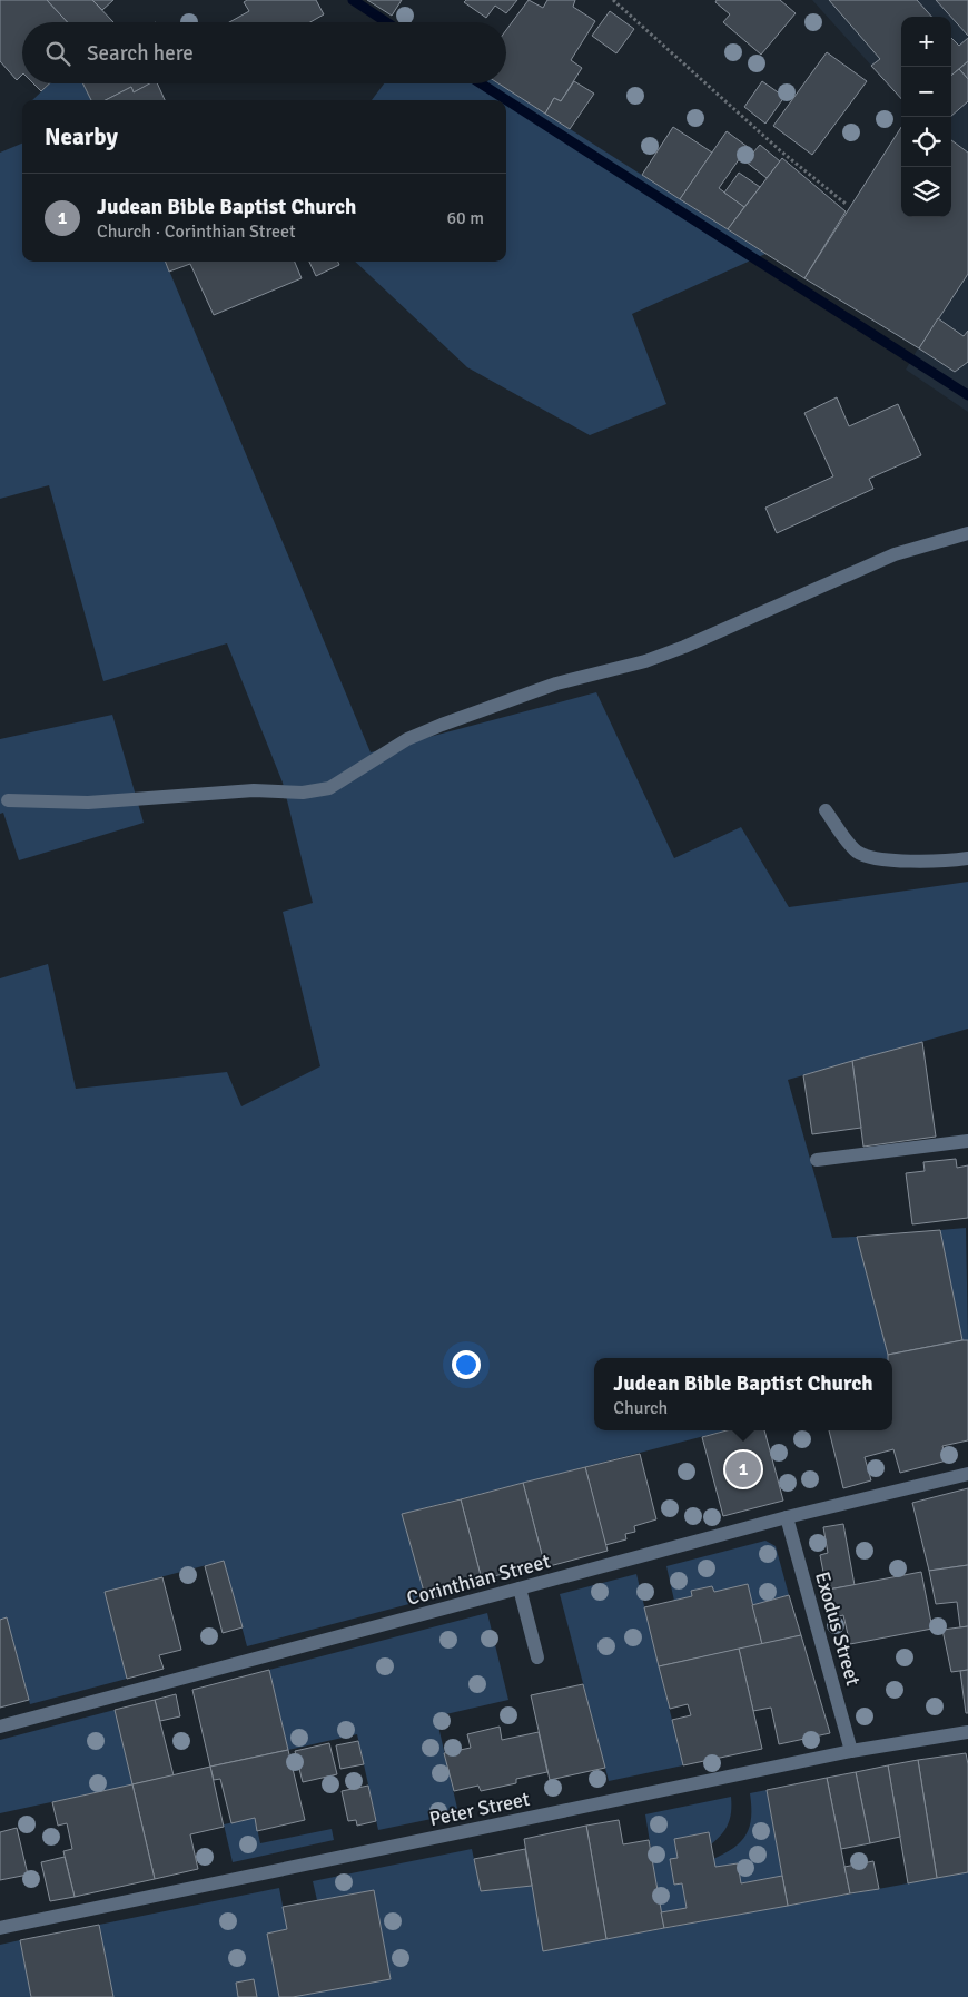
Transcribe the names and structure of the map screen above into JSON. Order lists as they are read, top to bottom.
{
  "streets": {
    "street": ["Corinthian Street", "Exodus Street", "Peter Street"]
  },
  "crossings": [
    ["Corinthian Street", "Exodus Street"],
    ["Exodus Street", "Peter Street"]
  ],
  "page": {
    "map_buttons": ["+", "−"],
    "search": "Search here",
    "heading": "Nearby",
    "list": [
      {
        "mark": "1",
        "name": "Judean Bible Baptist Church",
        "note": "Church · Corinthian Street",
        "value": "60 m"
      }
    ],
    "popup": ["Judean Bible Baptist Church", "Church"],
    "pins": "1"
  }
}
